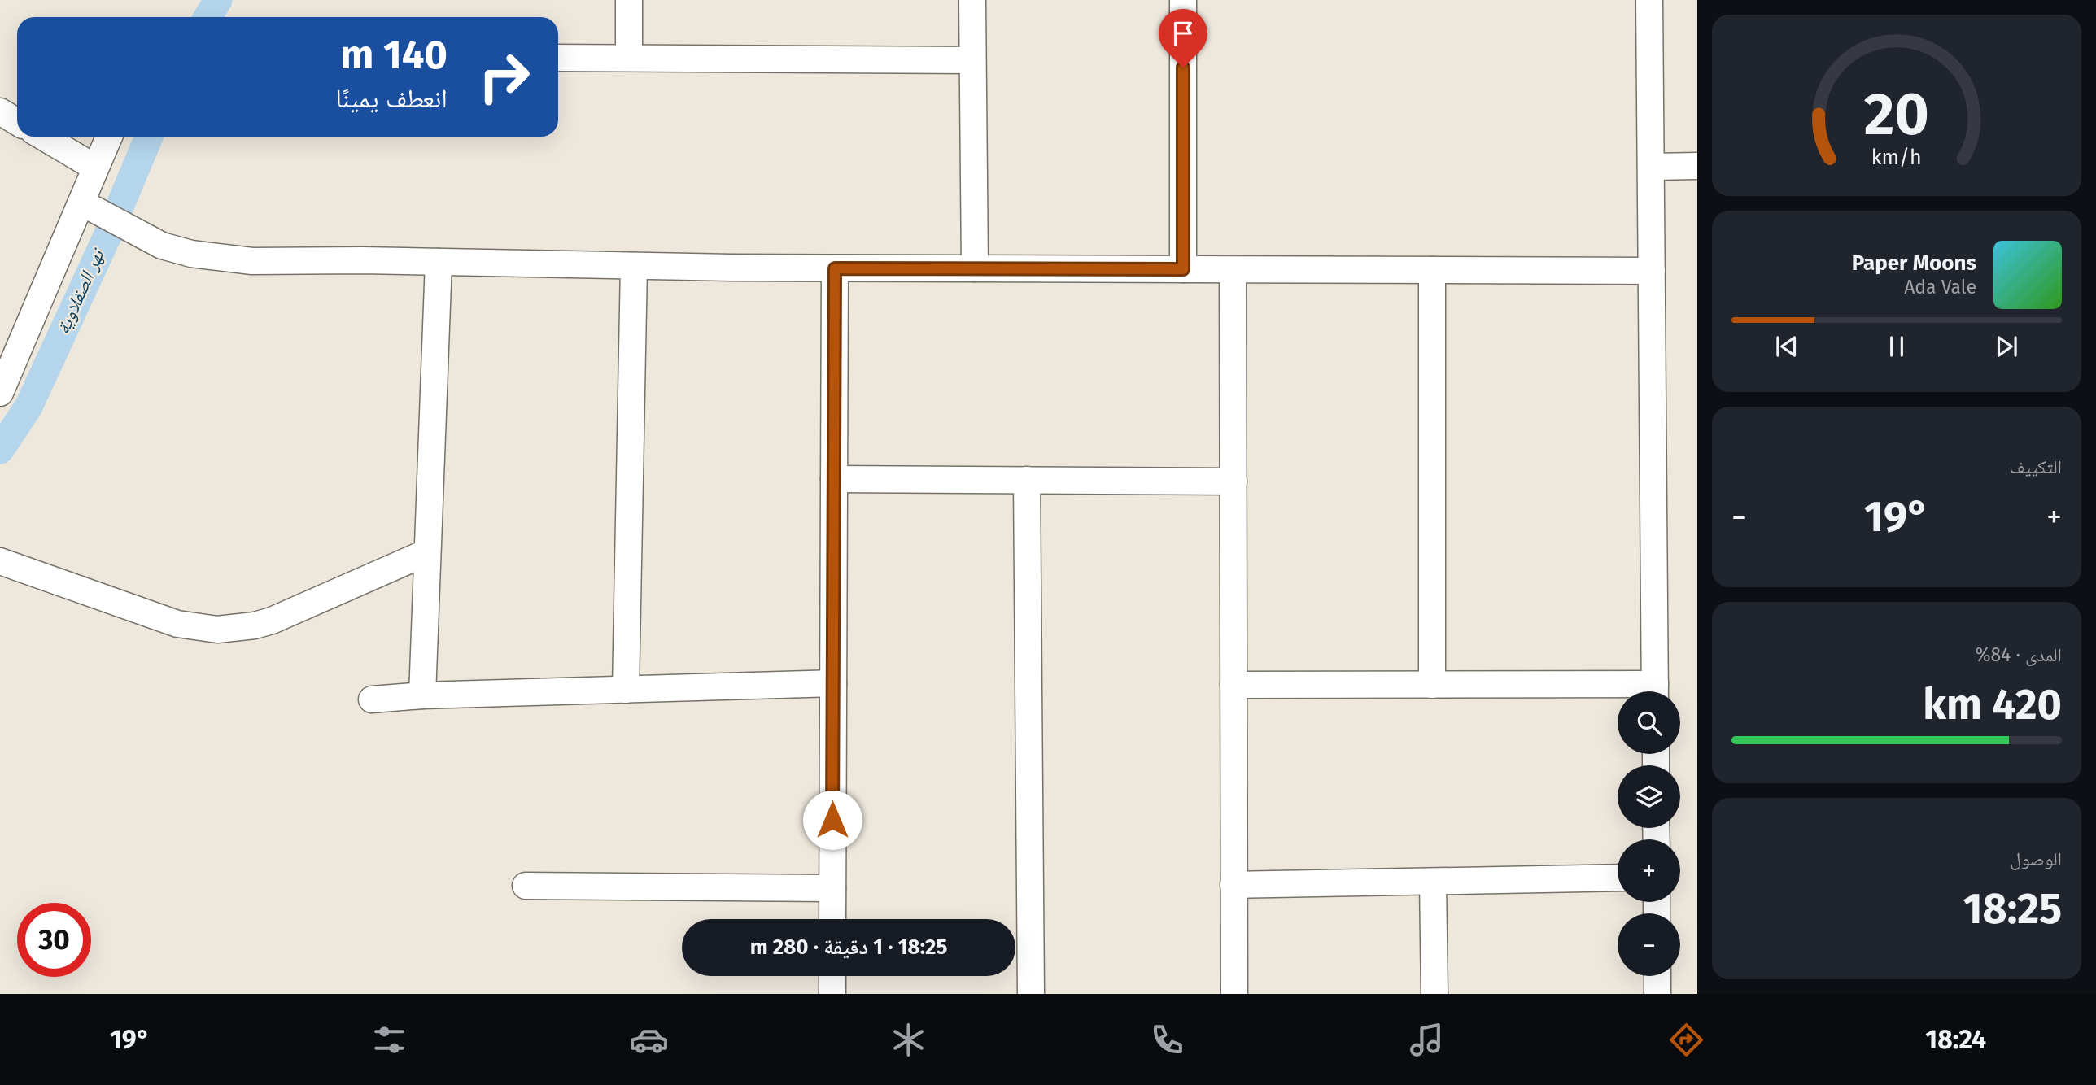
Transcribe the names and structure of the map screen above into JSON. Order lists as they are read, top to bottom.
{
  "water": ["نهر الصقلاوية"],
  "page": {
    "turn": ["140 m", "انعطف يمينًا"],
    "song": ["Paper Moons", "Ada Vale"],
    "tile": [
      "التكييف",
      ["المدى · 84%", "420 km"],
      ["الوصول", "18:25"]
    ],
    "heat": ["−", "19°", "+"],
    "map_buttons": ["+", "−"],
    "limit": "30",
    "trip": "18:25 · 1 دقيقة · 280 m",
    "tabs": ["18:24", "19°"],
    "gauge": ["20", "km/h"]
  }
}
